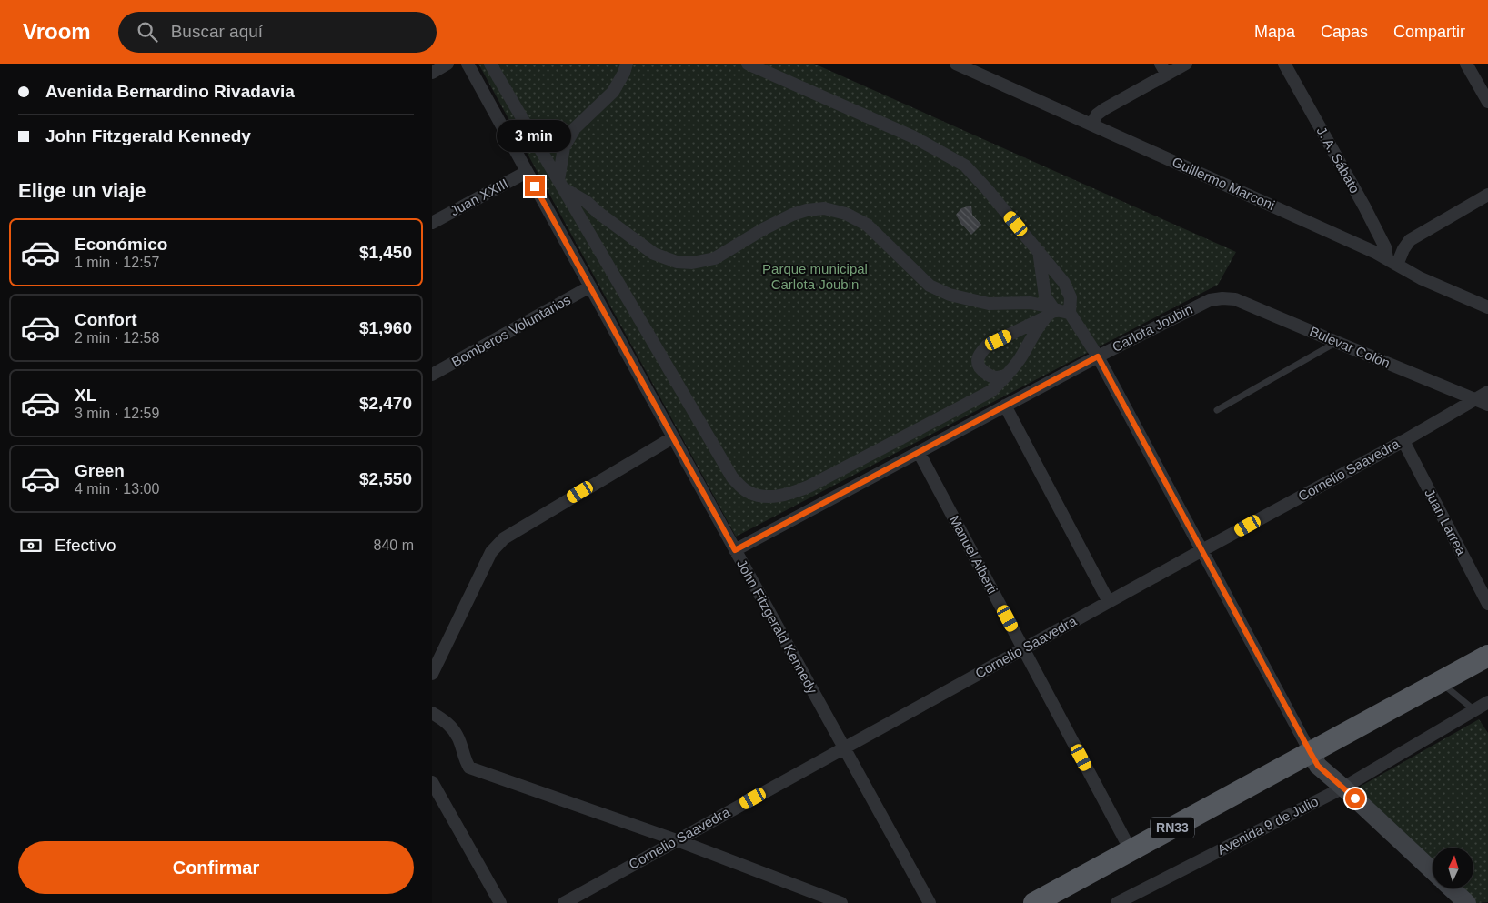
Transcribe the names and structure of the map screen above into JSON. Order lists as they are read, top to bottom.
{
  "streets": {
    "highway": ["RN33"],
    "street": [
      "J. A. Sábato",
      "Guillermo Marconi",
      "Juan XXIII",
      "Carlota Joubin",
      "Bomberos Voluntarios",
      "Bulevar Colón",
      "Cornelio Saavedra",
      "Juan Larrea",
      "Manuel Alberti",
      "John Fitzgerald Kennedy",
      "Avenida 9 de Julio"
    ]
  },
  "crossings": [
    ["J. A. Sábato", "Guillermo Marconi"],
    ["Juan XXIII", "John Fitzgerald Kennedy"],
    ["Carlota Joubin", "Bulevar Colón"],
    ["Carlota Joubin", "Manuel Alberti"],
    ["Carlota Joubin", "John Fitzgerald Kennedy"],
    ["Bomberos Voluntarios", "John Fitzgerald Kennedy"],
    ["Bulevar Colón", "Cornelio Saavedra"],
    ["Cornelio Saavedra", "Juan Larrea"],
    ["Cornelio Saavedra", "Manuel Alberti"],
    ["Cornelio Saavedra", "John Fitzgerald Kennedy"],
    ["Manuel Alberti", "RN33"]
  ],
  "parks": ["Parque municipal Carlota Joubin"],
  "north": "top",
  "page": {
    "header": "Vroom",
    "search": "Buscar aquí",
    "nav": ["Mapa", "Capas", "Compartir"],
    "banner": ["Avenida Bernardino Rivadavia", "John Fitzgerald Kennedy"],
    "bubble": "3 min",
    "heading": "Elige un viaje",
    "list": [
      {
        "name": "Económico",
        "note": "1 min · 12:57",
        "value": "$1,450"
      },
      {
        "name": "Confort",
        "note": "2 min · 12:58",
        "value": "$1,960"
      },
      {
        "name": "XL",
        "note": "3 min · 12:59",
        "value": "$2,470"
      },
      {
        "name": "Green",
        "note": "4 min · 13:00",
        "value": "$2,550"
      }
    ],
    "pay": ["Efectivo", "840 m"],
    "buttons": "Confirmar"
  }
}
